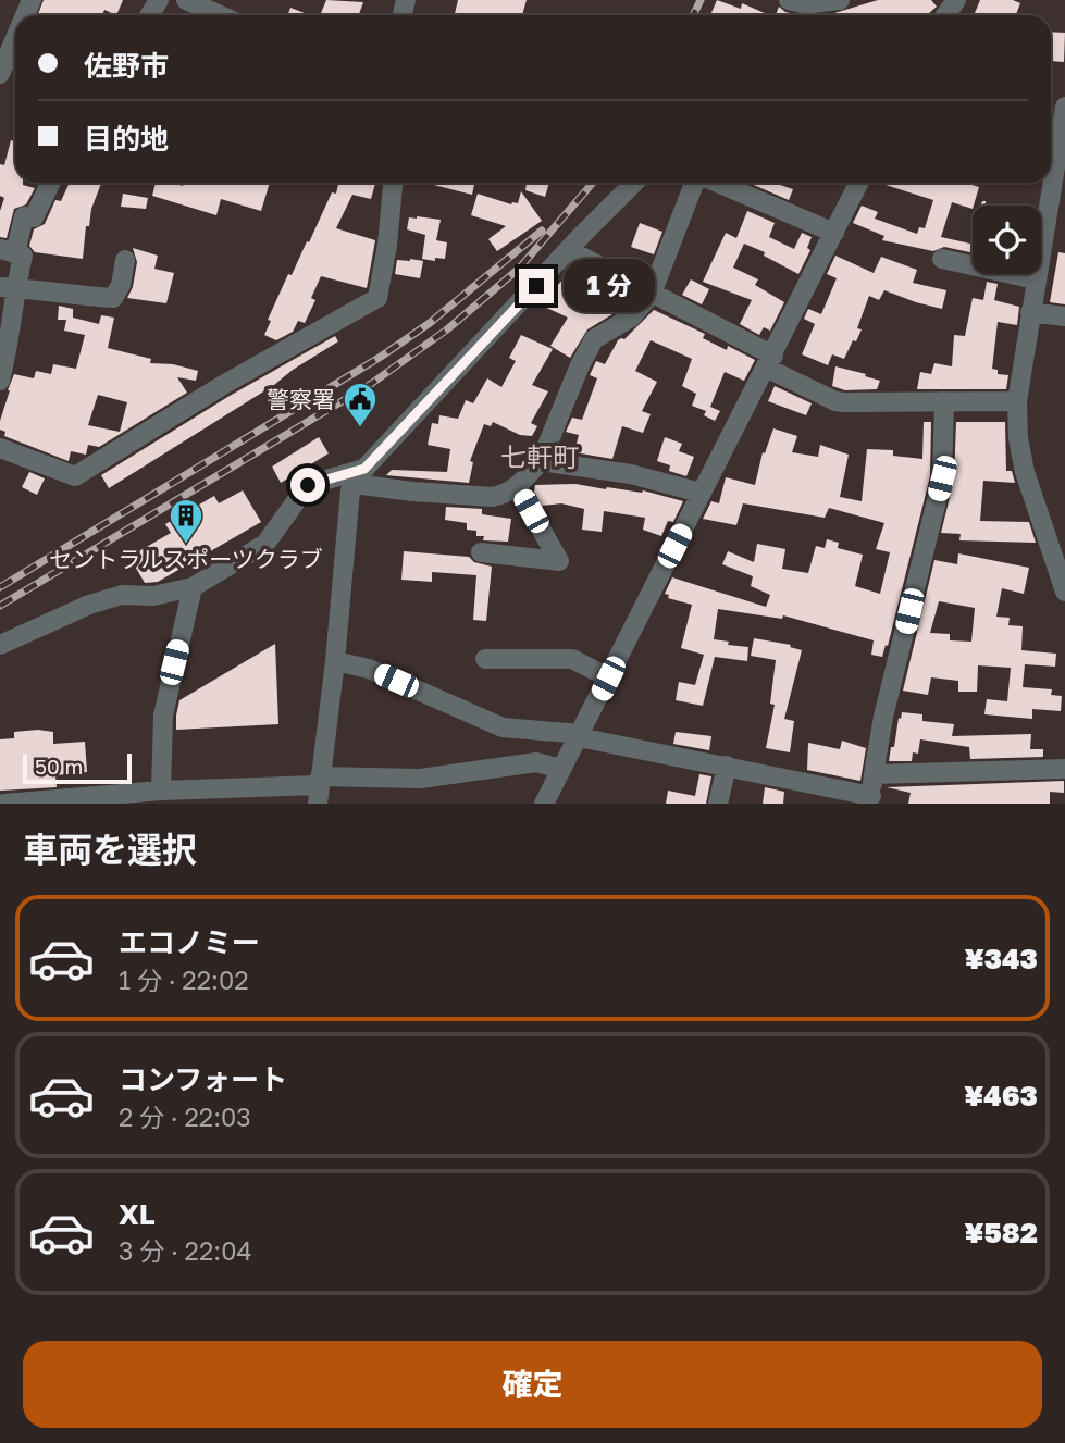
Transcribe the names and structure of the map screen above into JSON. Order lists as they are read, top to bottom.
{
  "districts": ["七軒町"],
  "places": {
    "public building": ["警察署"],
    "building": ["セントラルスポーツクラブ"]
  },
  "scale_bar": "50 m",
  "page": {
    "banner": ["佐野市", "目的地"],
    "bubble": "1 分",
    "scale": "50 m",
    "heading": "車両を選択",
    "list": [
      {
        "name": "エコノミー",
        "note": "1 分 · 22:02",
        "value": "¥343"
      },
      {
        "name": "コンフォート",
        "note": "2 分 · 22:03",
        "value": "¥463"
      },
      {
        "name": "XL",
        "note": "3 分 · 22:04",
        "value": "¥582"
      }
    ],
    "buttons": "確定"
  }
}
